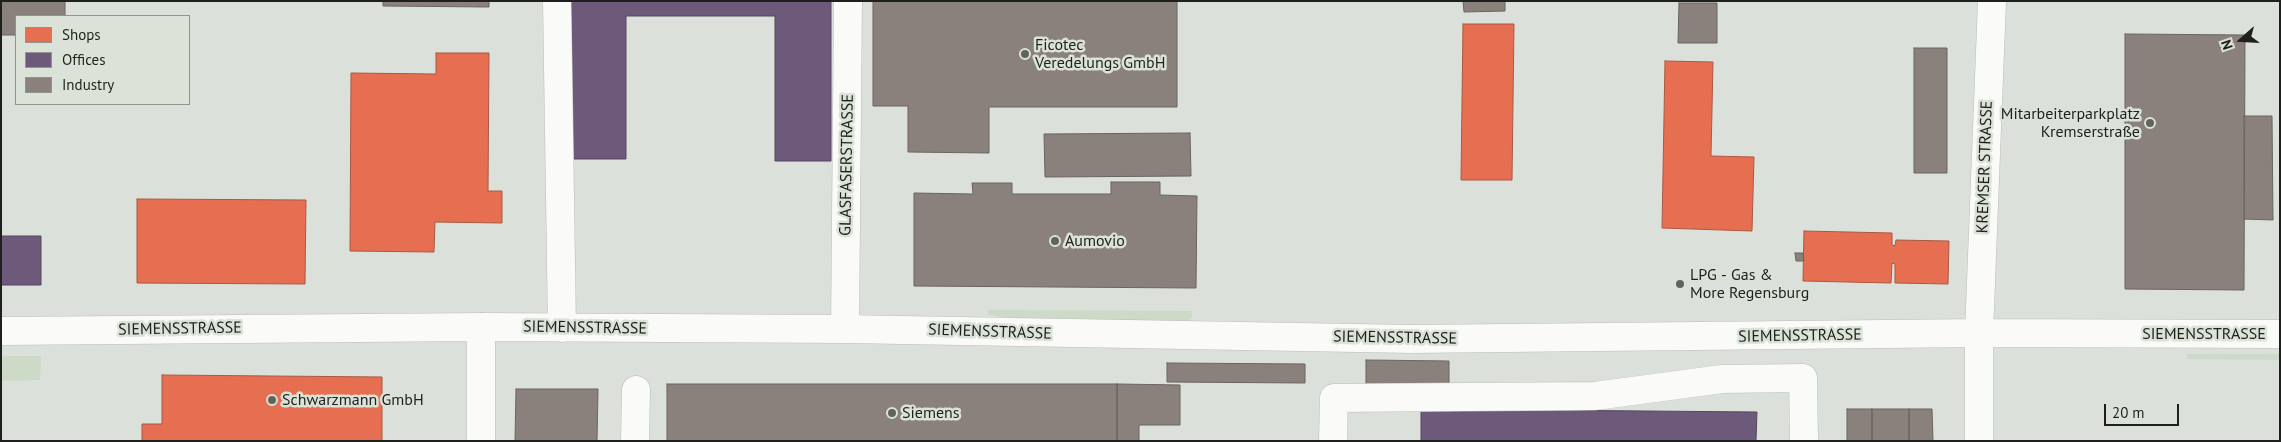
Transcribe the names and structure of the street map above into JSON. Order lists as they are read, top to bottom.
{
  "streets": {
    "street": ["GLASFASERSTRASSE", "KREMSER STRASSE", "SIEMENSSTRASSE"]
  },
  "crossings": [
    ["GLASFASERSTRASSE", "SIEMENSSTRASSE"],
    ["KREMSER STRASSE", "SIEMENSSTRASSE"]
  ],
  "places": [
    "Ficotec Veredelungs GmbH",
    "Mitarbeiterparkplatz Kremserstraße",
    "Aumovio",
    "LPG - Gas & More Regensburg",
    "Schwarzmann GmbH",
    "Siemens"
  ],
  "legend": ["Shops", "Offices", "Industry"],
  "scale_bar": "20 m",
  "north": "left"
}
